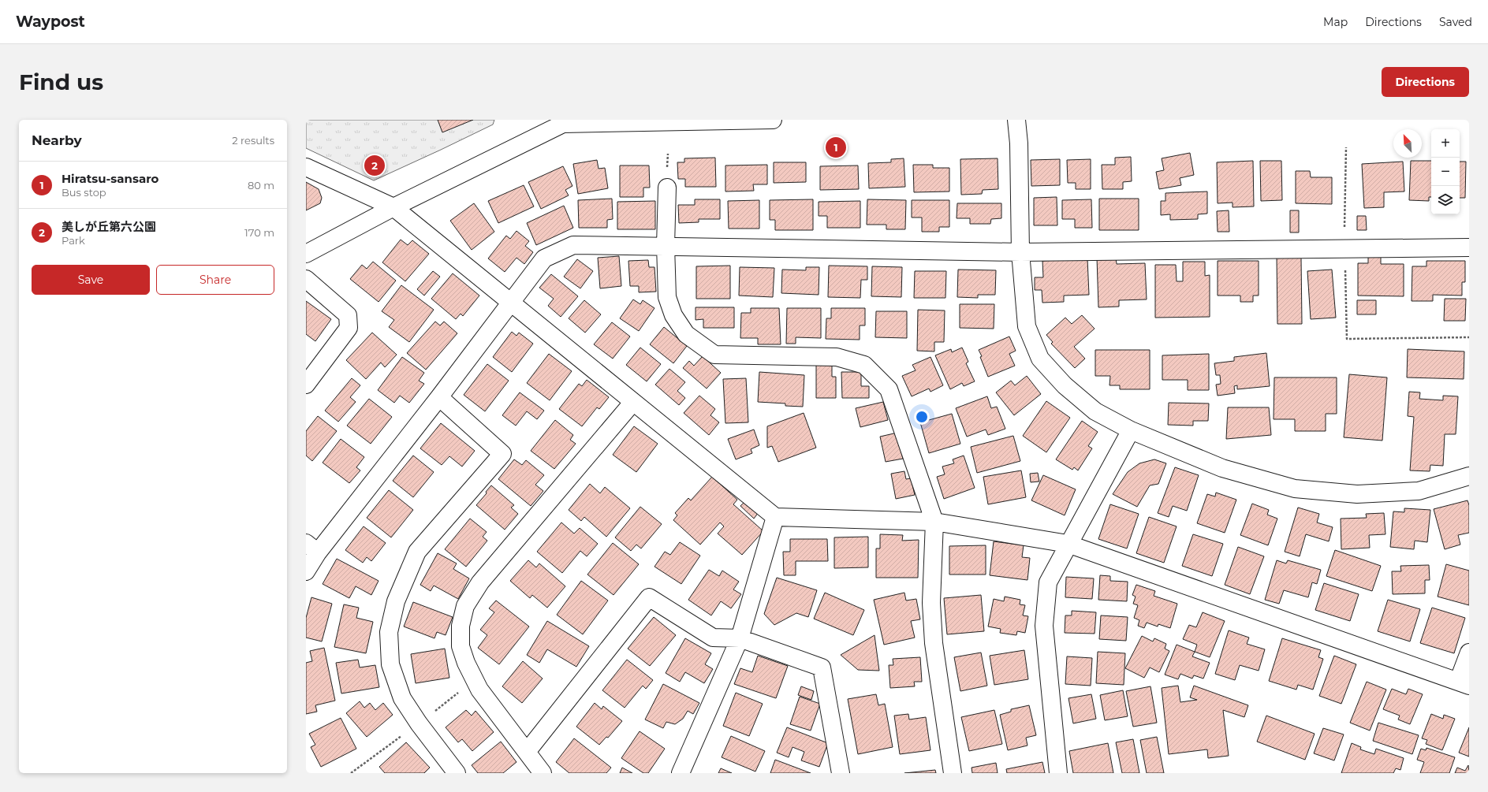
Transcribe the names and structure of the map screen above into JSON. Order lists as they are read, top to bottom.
{
  "north": "top left",
  "page": {
    "header": "Waypost",
    "nav": ["Map", "Directions", "Saved"],
    "buttons": [
      "Directions",
      ["Save", "Share"]
    ],
    "title": "Find us",
    "heading": ["Nearby", "2 results"],
    "map_buttons": ["+", "−"],
    "pins": ["1", "2"],
    "list": [
      {
        "mark": "1",
        "name": "Hiratsu-sansaro",
        "note": "Bus stop",
        "value": "80 m"
      },
      {
        "mark": "2",
        "name": "美しが丘第六公園",
        "note": "Park",
        "value": "170 m"
      }
    ]
  }
}
